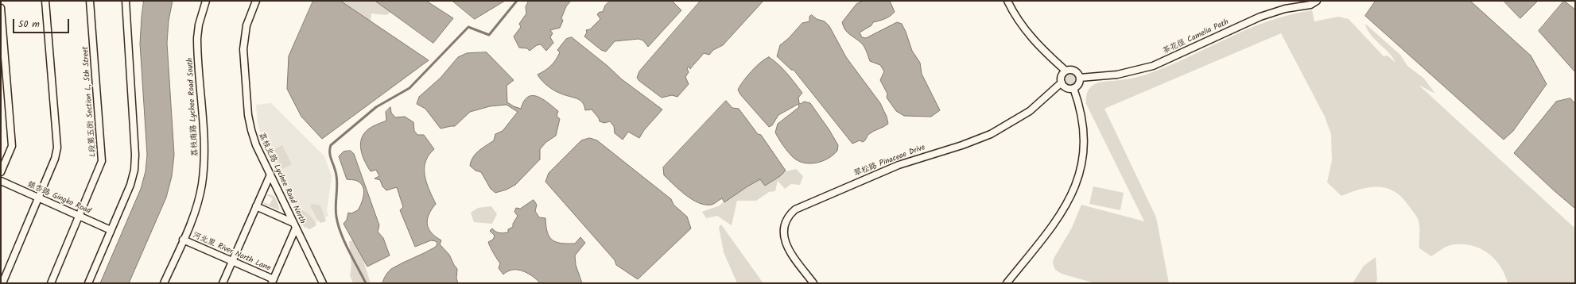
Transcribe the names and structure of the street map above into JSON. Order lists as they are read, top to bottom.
{
  "streets": {
    "street": [
      "茶花徑 Camelia Path",
      "L段第五街 Section L, 5th Street",
      "荔枝南路 Lychee Road South",
      "翠松路 Pinaceae Drive",
      "荔枝北路 Lychee Road North",
      "銀杏路 Gingko Road",
      "河北里 River North Lane"
    ]
  },
  "crossings": [
    ["茶花徑 Camelia Path", "翠松路 Pinaceae Drive"],
    ["L段第五街 Section L, 5th Street", "銀杏路 Gingko Road"],
    ["荔枝南路 Lychee Road South", "河北里 River North Lane"]
  ],
  "scale_bar": "50 m"
}
